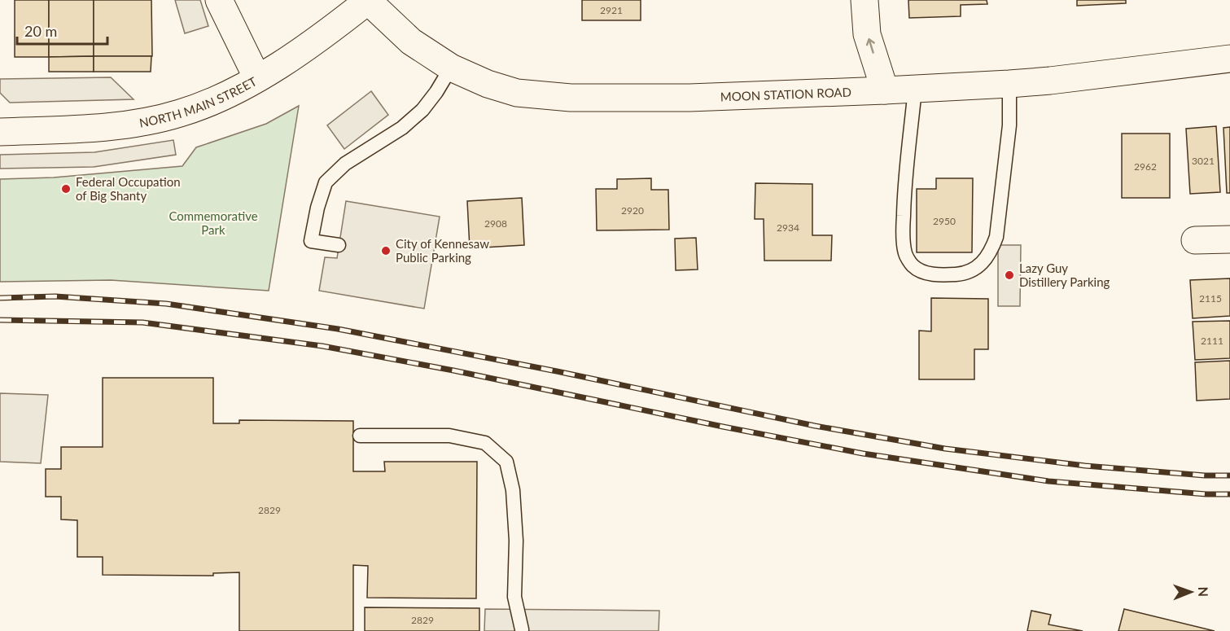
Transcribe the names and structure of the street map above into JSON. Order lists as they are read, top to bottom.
{
  "streets": {
    "street": ["MOON STATION ROAD", "NORTH MAIN STREET"]
  },
  "crossings": [
    ["MOON STATION ROAD", "NORTH MAIN STREET"]
  ],
  "parks": ["Commemorative Park"],
  "places": ["Federal Occupation of Big Shanty", "City of Kennesaw Public Parking", "Lazy Guy Distillery Parking"],
  "house_numbers": [
    "2921",
    "3021",
    "2962",
    "2920",
    "2950",
    "2908",
    "2934",
    "2115",
    "2111",
    "2829",
    "2829"
  ],
  "scale_bar": "20 m",
  "north": "right"
}
